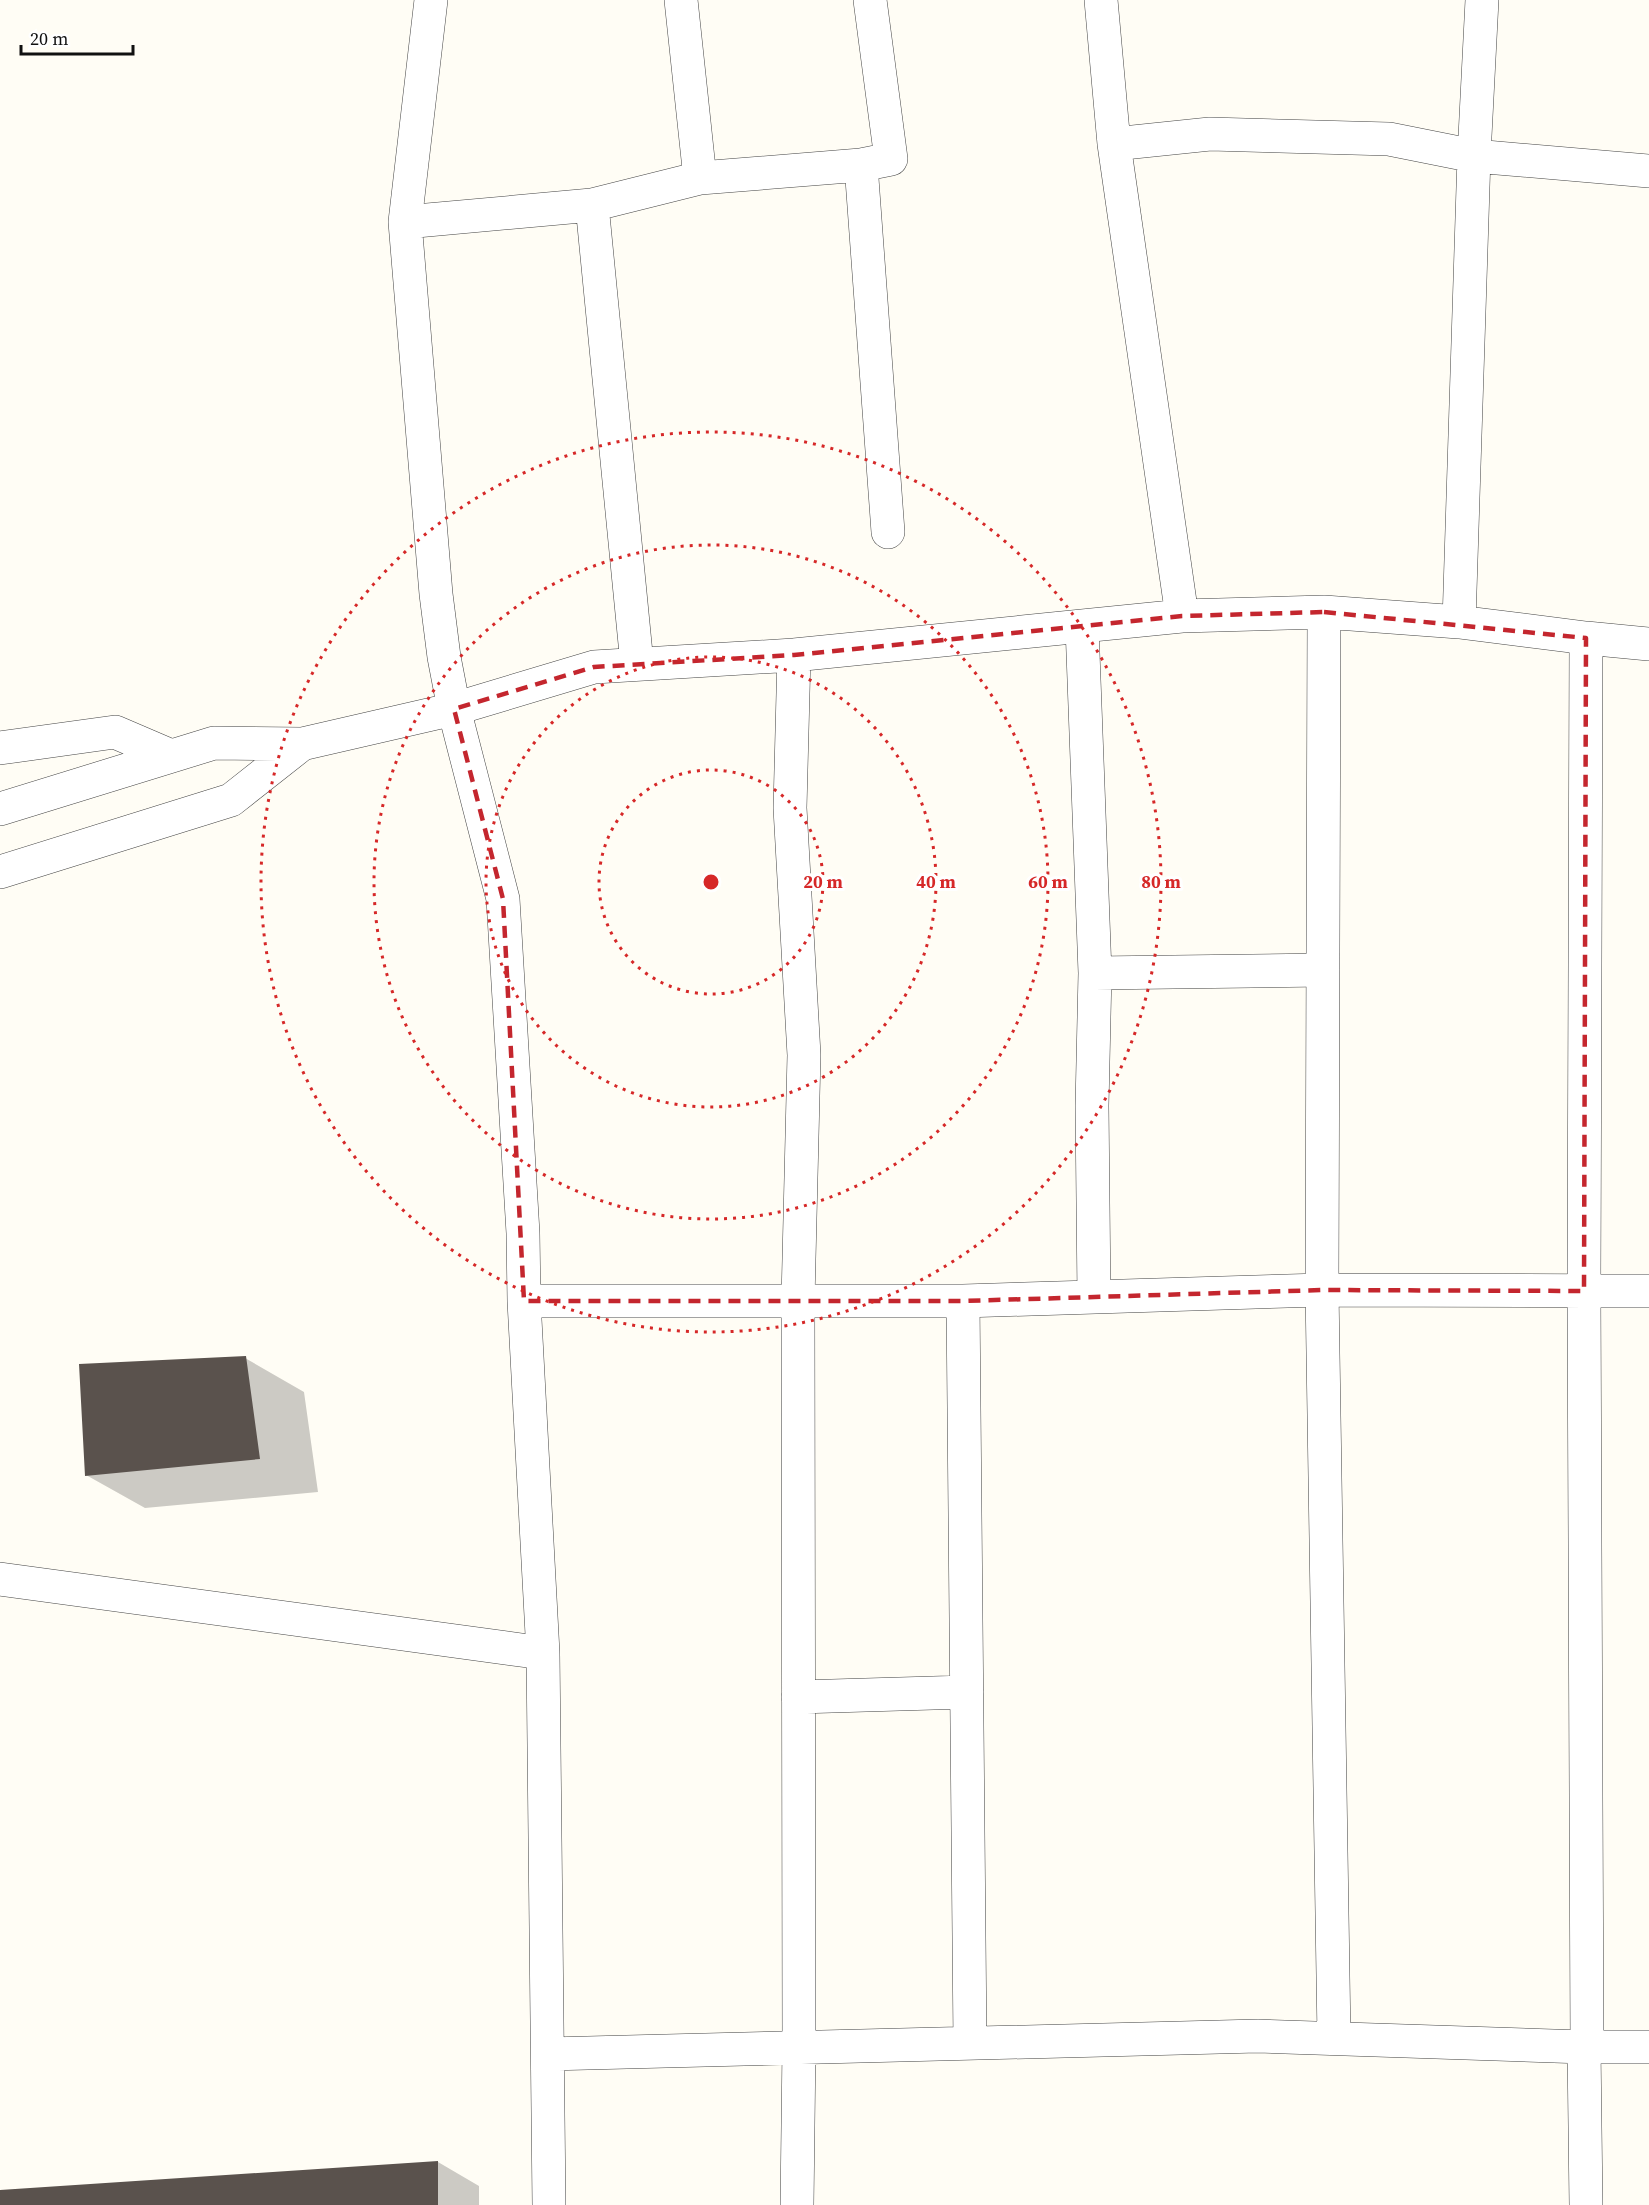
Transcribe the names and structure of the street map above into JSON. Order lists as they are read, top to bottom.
{
  "scale_bar": "20 m",
  "rings": [
    "20 m",
    "40 m",
    "60 m",
    "80 m"
  ]
}
